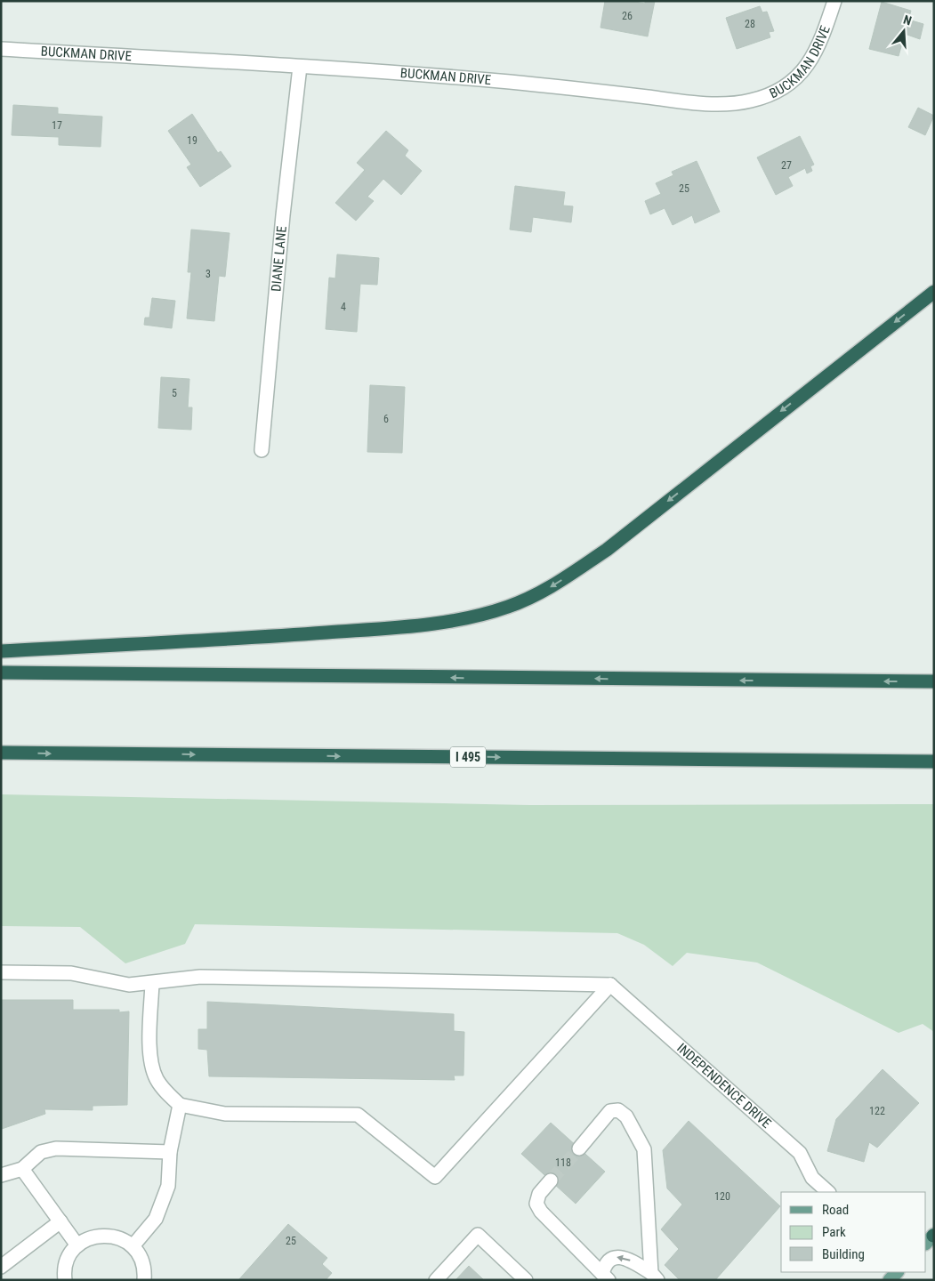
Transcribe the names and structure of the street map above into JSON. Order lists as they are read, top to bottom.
{
  "streets": {
    "highway": ["I 495"],
    "street": ["BUCKMAN DRIVE", "DIANE LANE", "INDEPENDENCE DRIVE"]
  },
  "crossings": [
    ["BUCKMAN DRIVE", "DIANE LANE"]
  ],
  "house_numbers": [
    "26",
    "28",
    "17",
    "19",
    "27",
    "25",
    "3",
    "4",
    "5",
    "6",
    "122",
    "118",
    "120",
    "25"
  ],
  "legend": ["Road", "Park", "Building"],
  "north": "top"
}
